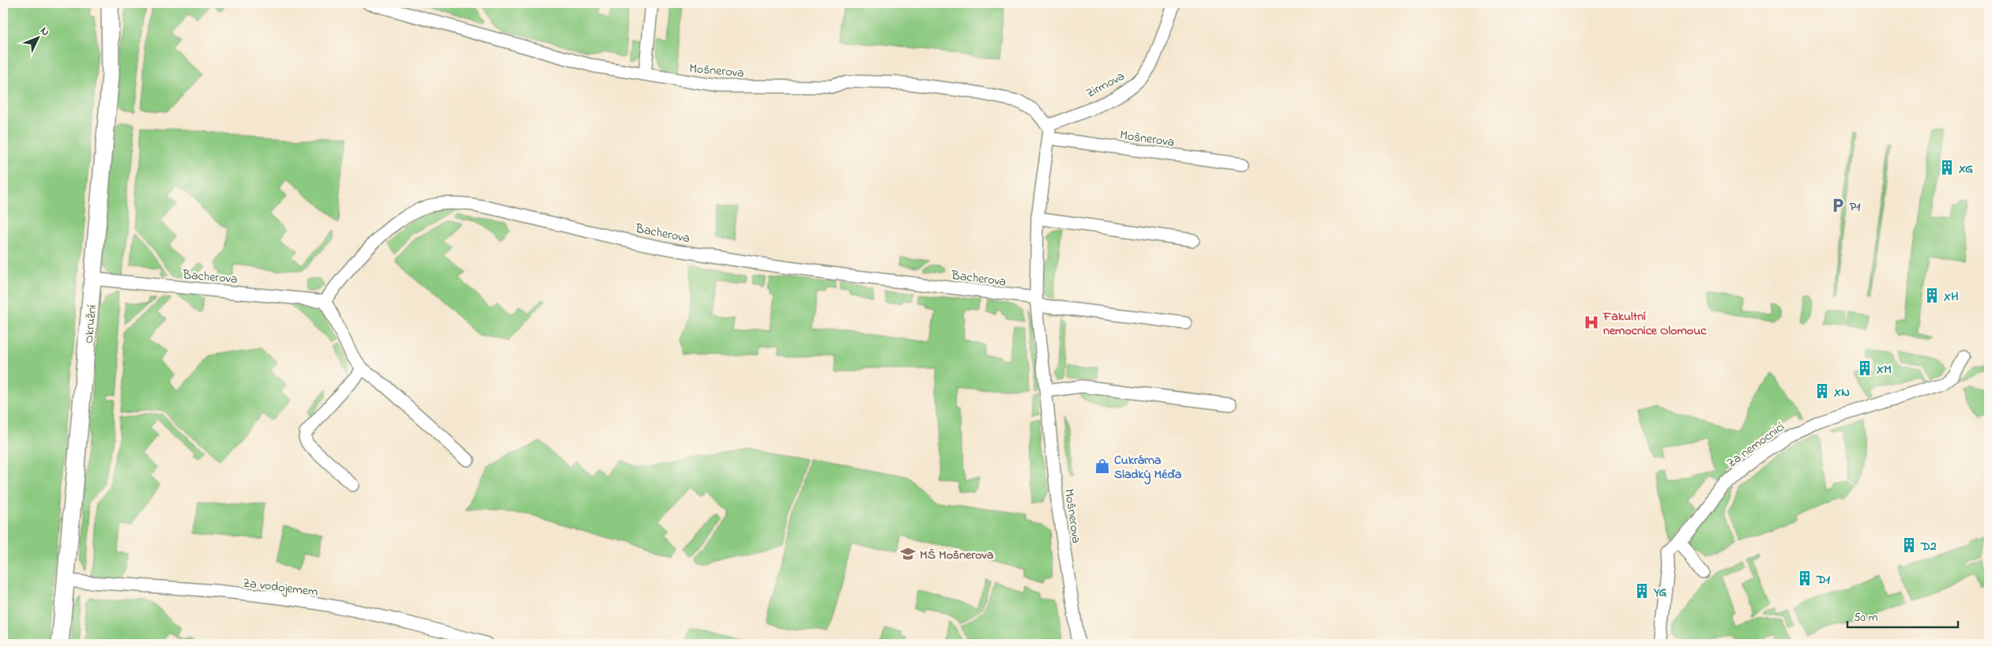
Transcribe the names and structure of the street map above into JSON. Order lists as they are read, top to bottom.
{
  "streets": {
    "street": [
      "Mošnerova",
      "Zirmova",
      "Bacherova",
      "Okružní",
      "Za nemocnicí",
      "Za vodojemem"
    ]
  },
  "crossings": [
    ["Mošnerova", "Zirmova"],
    ["Mošnerova", "Bacherova"],
    ["Bacherova", "Okružní"],
    ["Okružní", "Za vodojemem"]
  ],
  "places": {
    "building": [
      "XG",
      "XH",
      "XM",
      "XN",
      "D2",
      "D1",
      "YG"
    ],
    "parking": ["P1"],
    "hospital": ["Fakultní nemocnice Olomouc"],
    "shop": ["Cukrárna Sladký Méďa"],
    "school or university": ["MŠ Mošnerova"]
  },
  "scale_bar": "50 m",
  "north": "top right"
}
